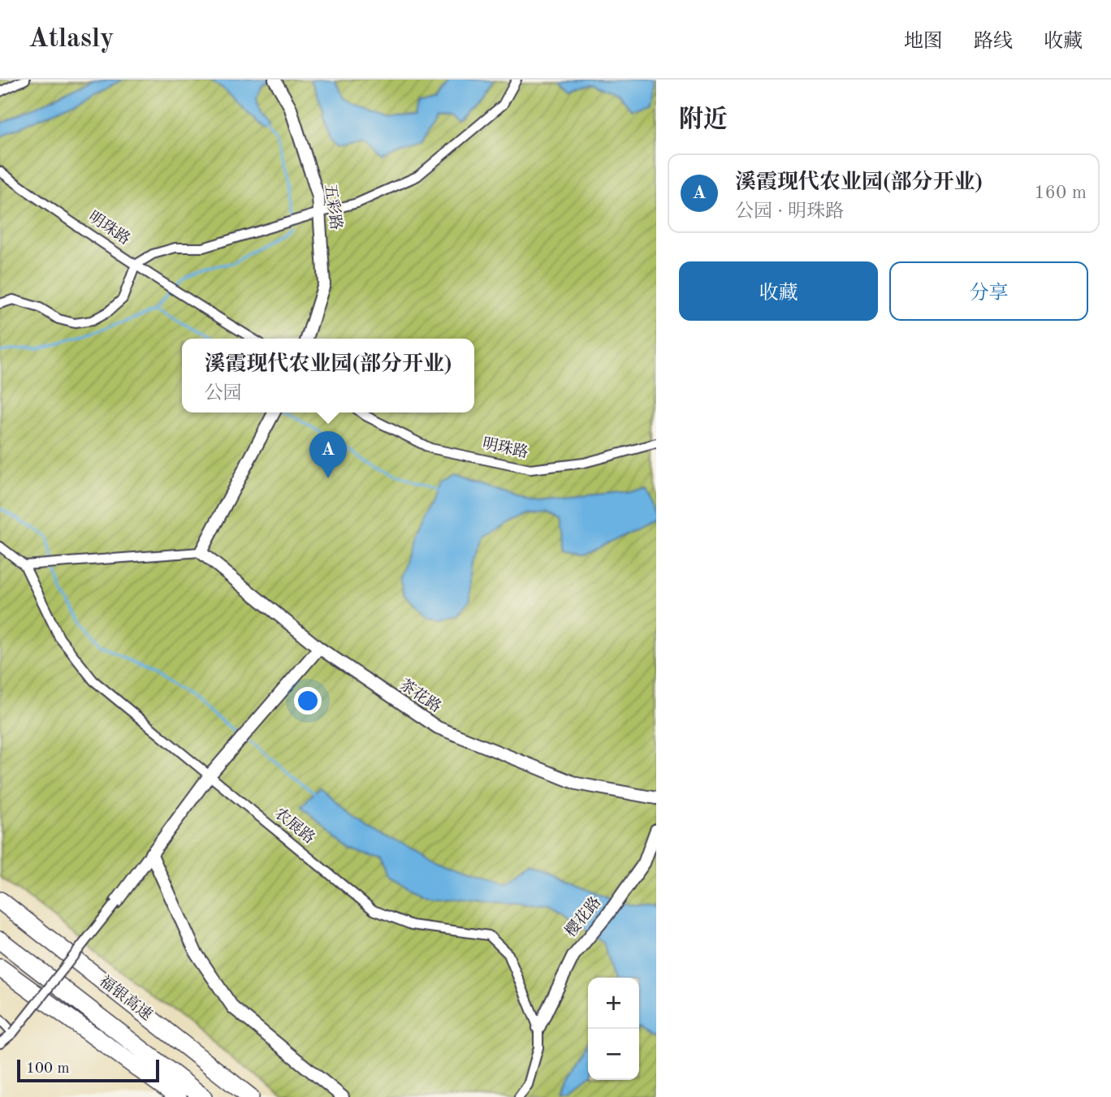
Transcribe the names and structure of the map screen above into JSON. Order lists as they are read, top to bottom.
{
  "streets": {
    "highway": ["福银高速"],
    "street": [
      "五彩路",
      "明珠路",
      "茶花路",
      "农展路",
      "樱花路"
    ]
  },
  "crossings": [
    ["农展路", "樱花路"]
  ],
  "scale_bar": "100 m",
  "page": {
    "header": "Atlasly",
    "nav": ["地图", "路线", "收藏"],
    "heading": "附近",
    "list": [
      {
        "mark": "A",
        "name": "溪霞现代农业园(部分开业)",
        "note": "公园 · 明珠路",
        "value": "160 m"
      }
    ],
    "buttons": ["收藏", "分享"],
    "popup": ["溪霞现代农业园(部分开业)", "公园"],
    "pins": "A",
    "map_buttons": ["+", "−"],
    "scale": "100 m"
  }
}
